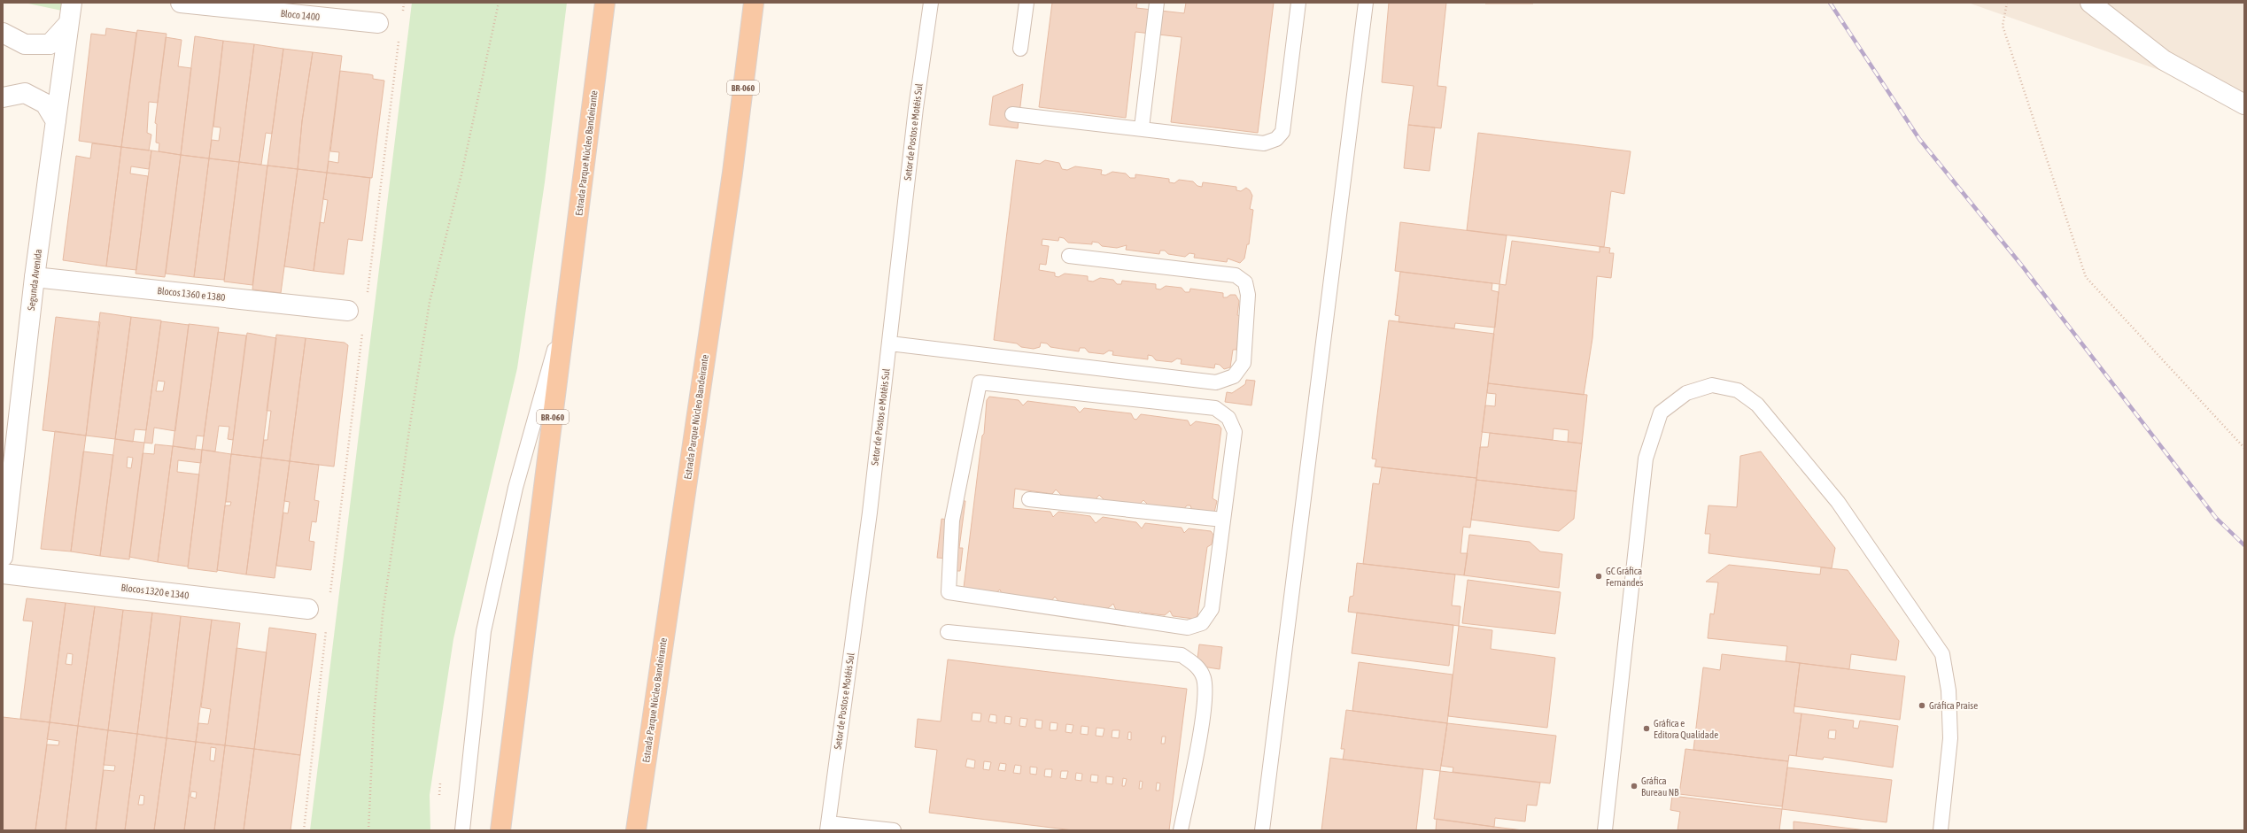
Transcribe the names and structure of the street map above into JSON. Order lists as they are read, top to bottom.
{
  "streets": {
    "highway": ["BR-060", "Estrada Parque Núcleo Bandeirante"],
    "street": [
      "Bloco 1400",
      "Segunda Avenida",
      "Blocos 1360 e 1380",
      "Blocos 1320 e 1340"
    ],
    "lane": ["Setor de Postos e Motéis Sul"]
  },
  "crossings": [
    ["Segunda Avenida", "Blocos 1360 e 1380"]
  ],
  "places": [
    "GC Gráfica Fernandes",
    "Gráfica Praise",
    "Gráfica e Editora Qualidade",
    "Gráfica Bureau NB"
  ]
}
